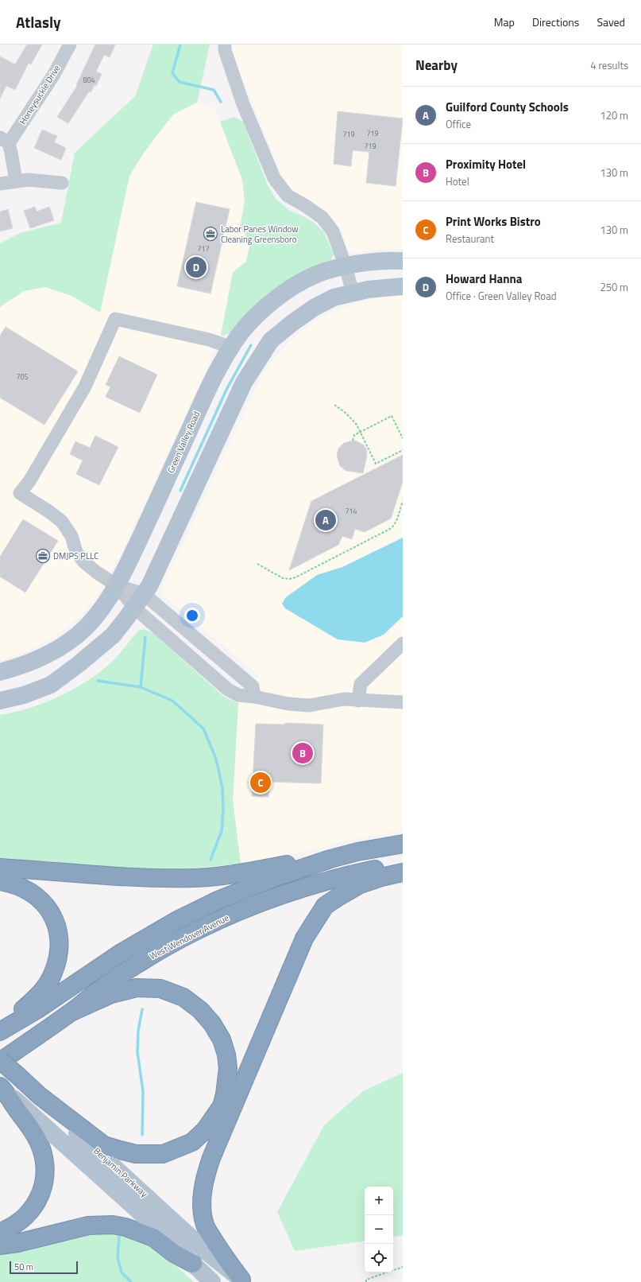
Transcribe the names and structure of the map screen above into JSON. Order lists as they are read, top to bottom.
{
  "streets": {
    "highway": ["West Wendover Avenue", "Benjamin Parkway"],
    "main road": ["Green Valley Road"],
    "street": ["Honeysuckle Drive"]
  },
  "crossings": [
    ["West Wendover Avenue", "Benjamin Parkway"]
  ],
  "places": {
    "office": ["Labor Panes Window Cleaning Greensboro", "DMJPS PLLC"]
  },
  "house_numbers": [
    "804",
    "719",
    "719",
    "719",
    "717",
    "705",
    "714"
  ],
  "scale_bar": "50 m",
  "page": {
    "header": "Atlasly",
    "nav": ["Map", "Directions", "Saved"],
    "heading": ["Nearby", "4 results"],
    "list": [
      {
        "mark": "A",
        "name": "Guilford County Schools",
        "note": "Office",
        "value": "120 m"
      },
      {
        "mark": "B",
        "name": "Proximity Hotel",
        "note": "Hotel",
        "value": "130 m"
      },
      {
        "mark": "C",
        "name": "Print Works Bistro",
        "note": "Restaurant",
        "value": "130 m"
      },
      {
        "mark": "D",
        "name": "Howard Hanna",
        "note": "Office · Green Valley Road",
        "value": "250 m"
      }
    ],
    "pins": [
      "D",
      "A",
      "B",
      "C"
    ],
    "map_buttons": ["+", "−"],
    "scale": "50 m"
  }
}
